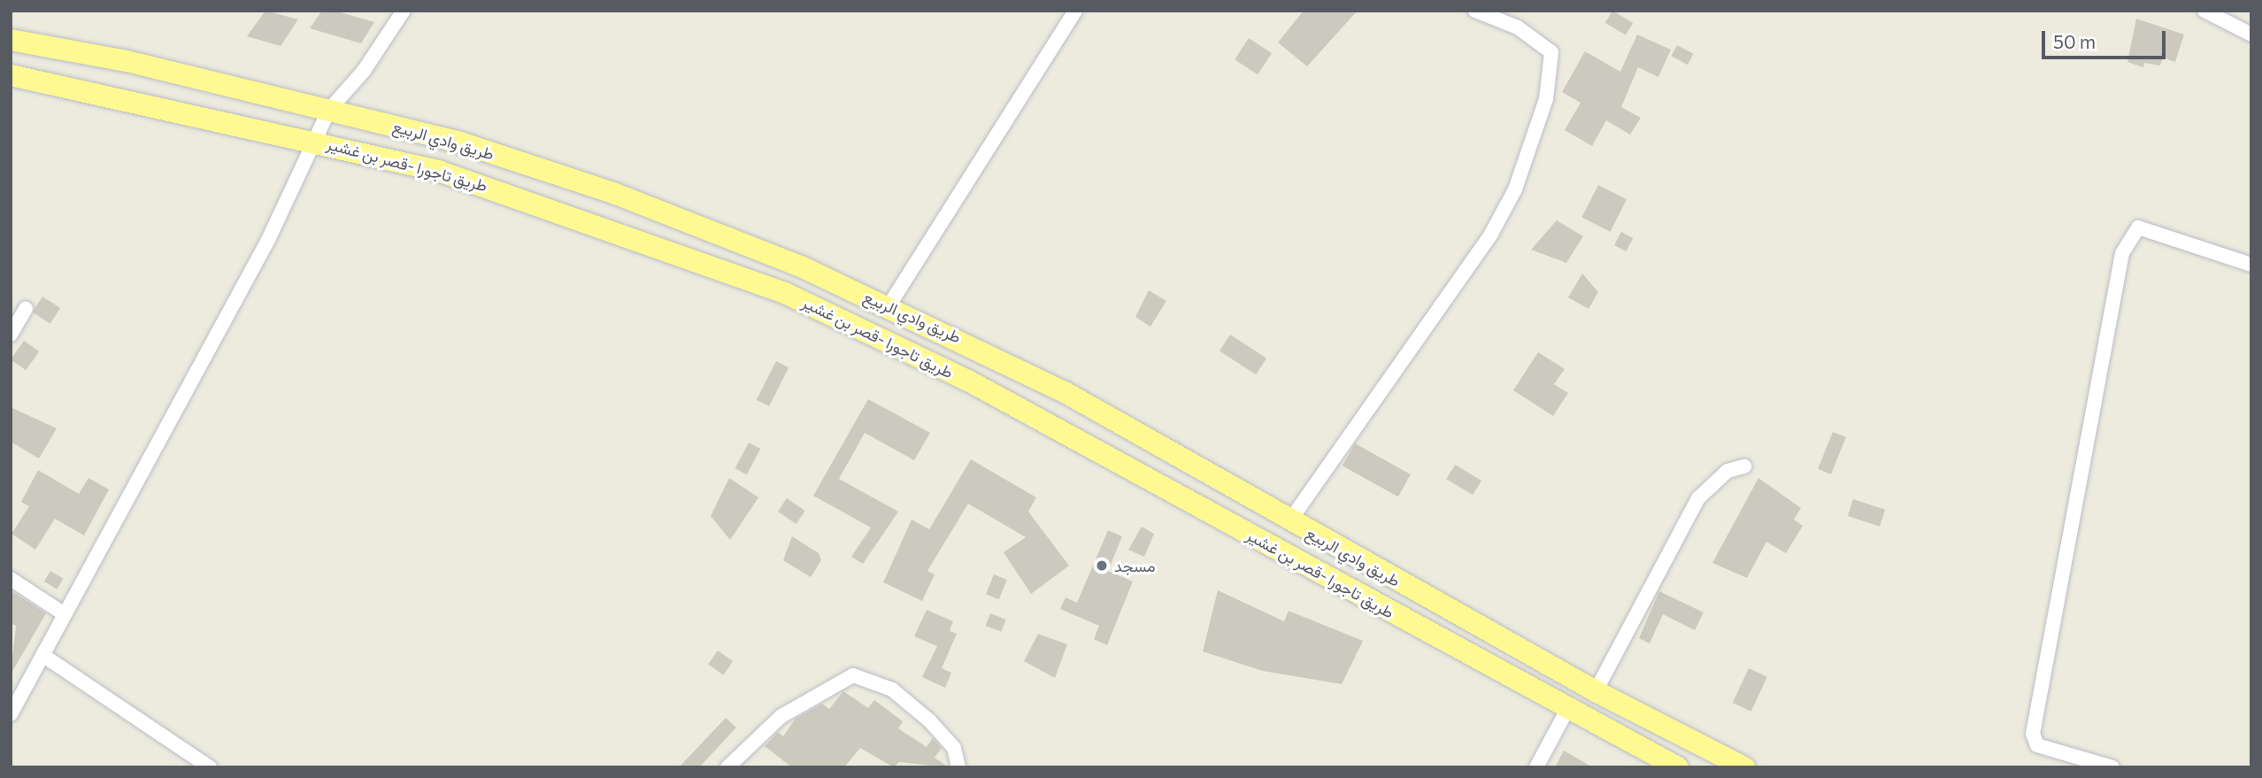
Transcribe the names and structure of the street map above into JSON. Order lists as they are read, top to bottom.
{
  "streets": {
    "highway": ["طريق وادي الربيع", "طريق تاجورا -قصر بن غشير"]
  },
  "places": ["مسجد"],
  "scale_bar": "50 m"
}
